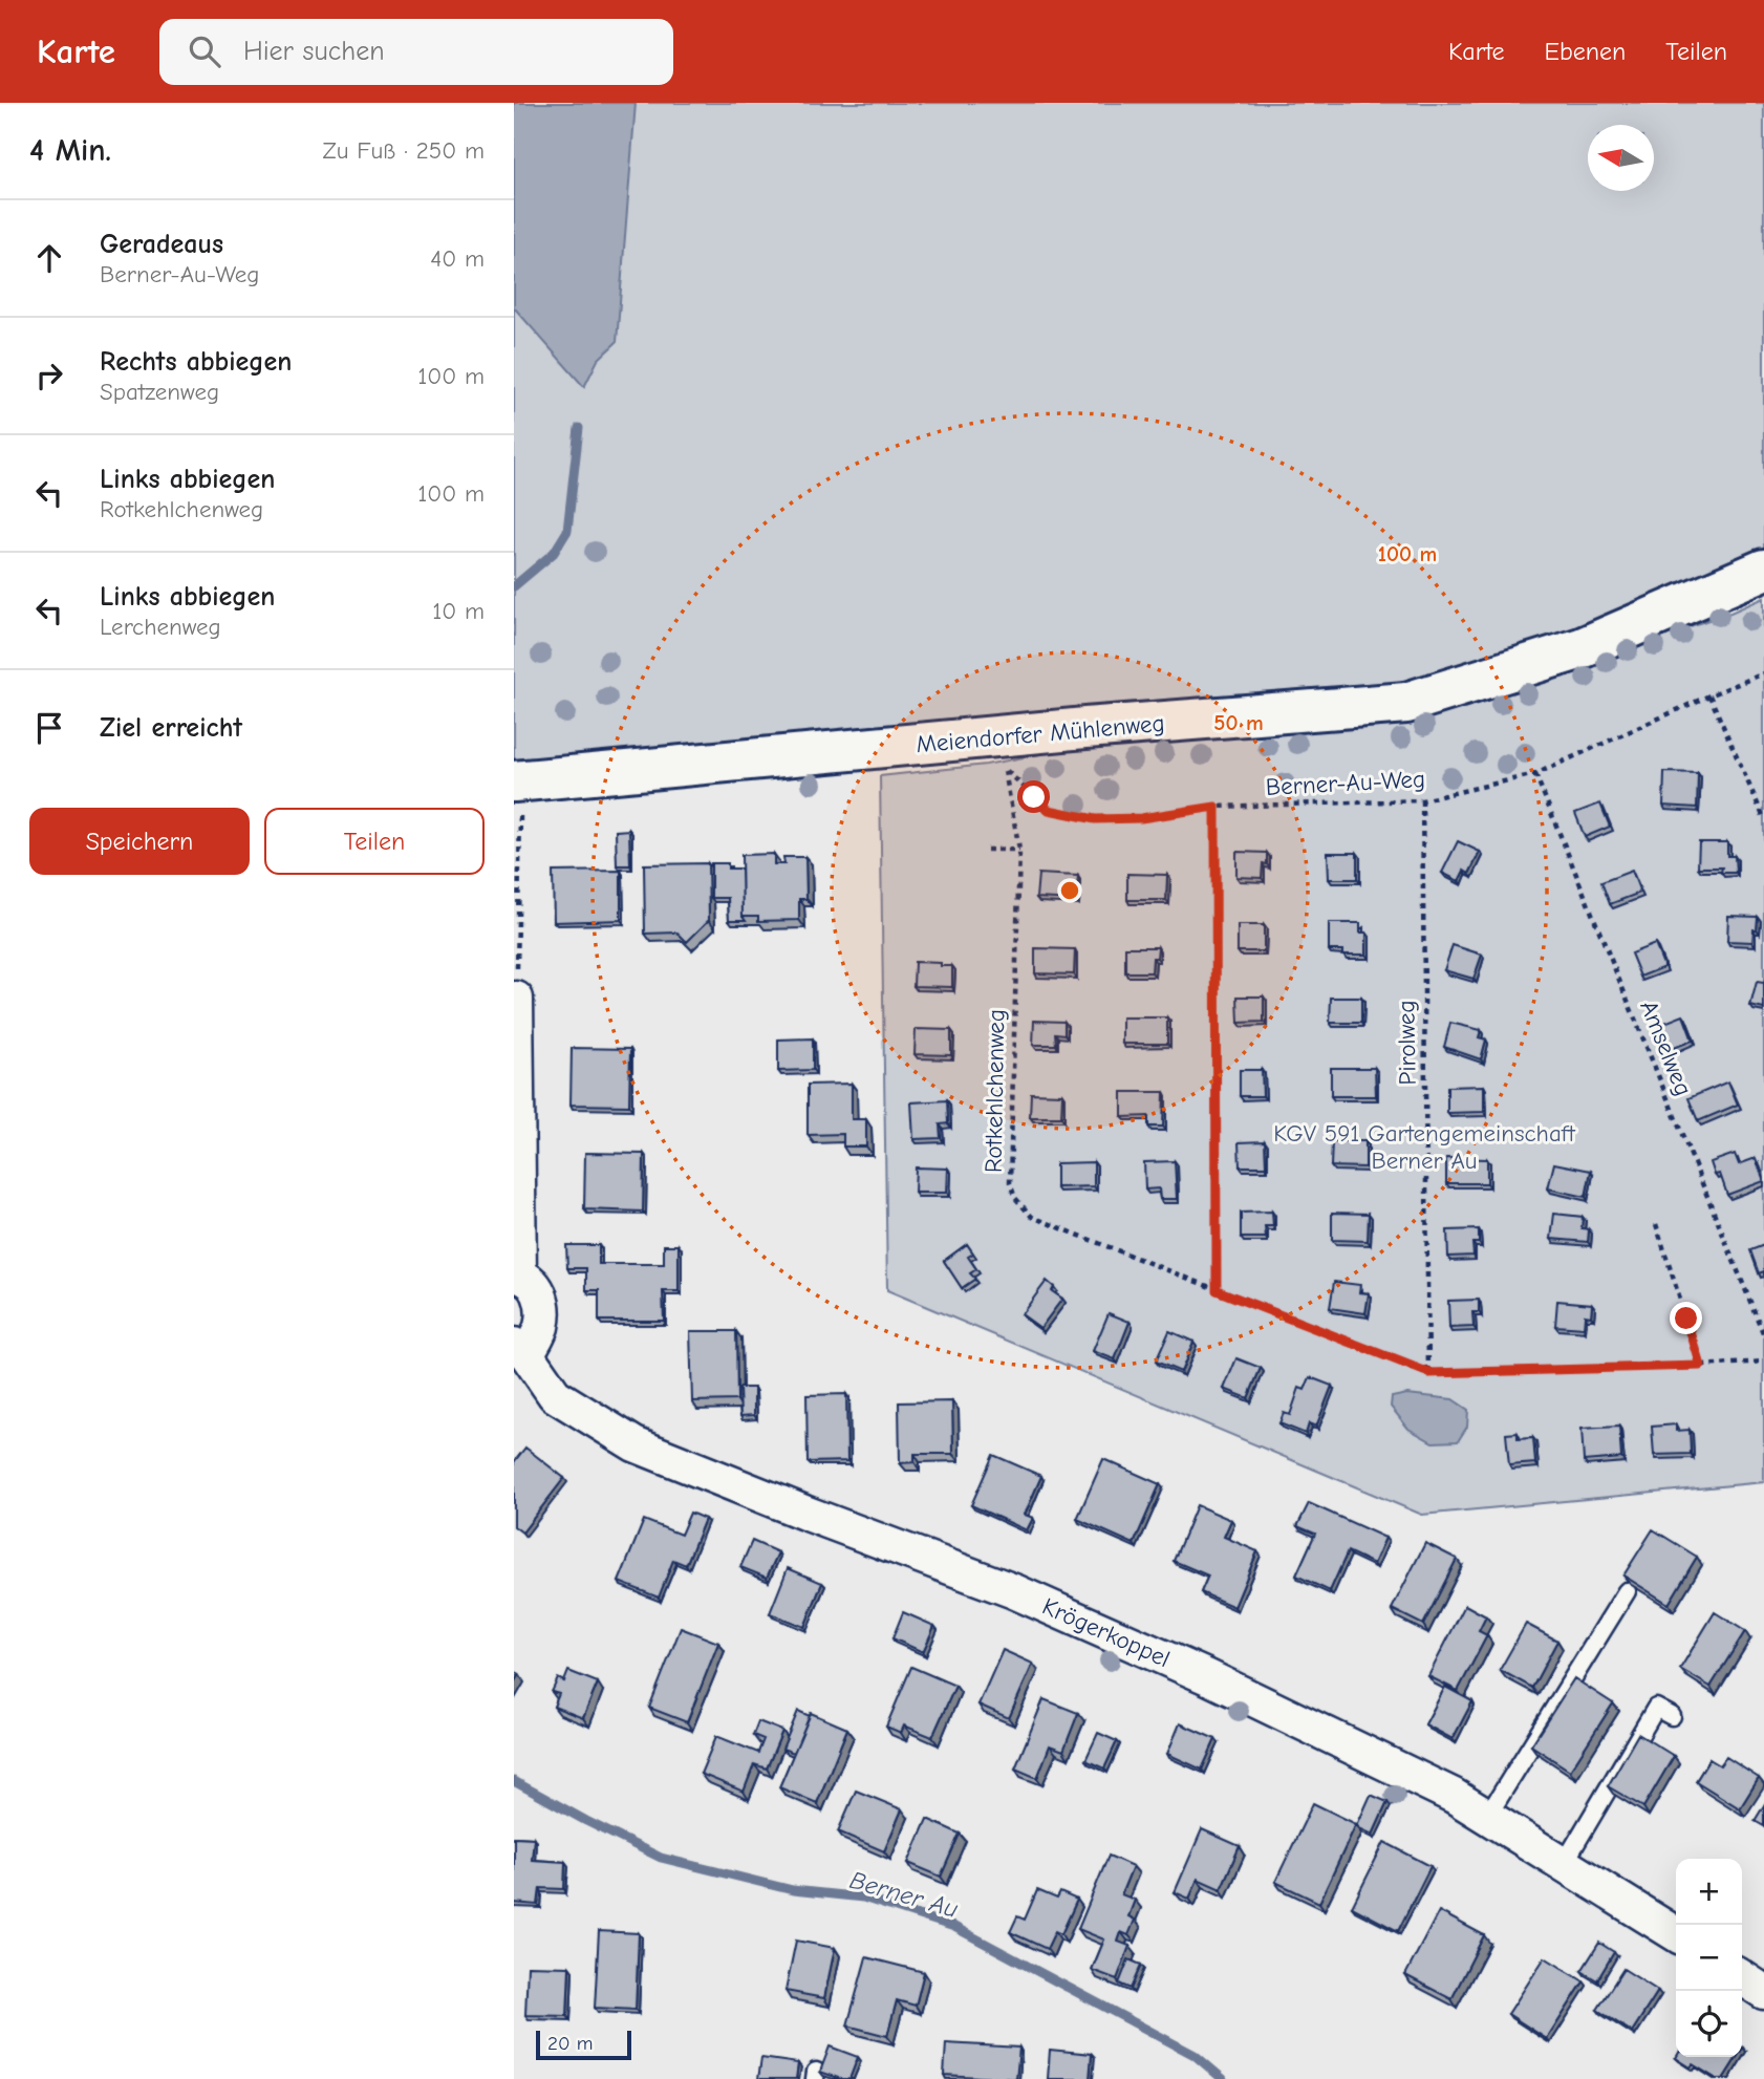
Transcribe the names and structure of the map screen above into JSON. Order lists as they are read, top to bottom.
{
  "streets": {
    "street": ["Meiendorfer Mühlenweg", "Krögerkoppel"],
    "path": [
      "Berner-Au-Weg",
      "Pirolweg",
      "Amselweg",
      "Rotkehlchenweg"
    ]
  },
  "crossings": [
    ["Berner-Au-Weg", "Pirolweg"],
    ["Berner-Au-Weg", "Amselweg"],
    ["Berner-Au-Weg", "Rotkehlchenweg"],
    ["Pirolweg", "Rotkehlchenweg"]
  ],
  "water": ["Berner Au"],
  "parks": ["KGV 591 Gartengemeinschaft Berner Au"],
  "scale_bar": "20 m",
  "north": "left",
  "page": {
    "header": "Karte",
    "search": "Hier suchen",
    "nav": ["Karte", "Ebenen", "Teilen"],
    "heading": ["4 Min.", "Zu Fuß · 250 m"],
    "list": [
      ["Geradeaus", "Berner-Au-Weg", "40 m"],
      ["Rechts abbiegen", "Spatzenweg", "100 m"],
      ["Links abbiegen", "Rotkehlchenweg", "100 m"],
      ["Links abbiegen", "Lerchenweg", "10 m"],
      "Ziel erreicht"
    ],
    "buttons": ["Speichern", "Teilen"],
    "map_buttons": ["+", "−"],
    "scale": "20 m"
  },
  "rings": ["100 m", "50 m"]
}
